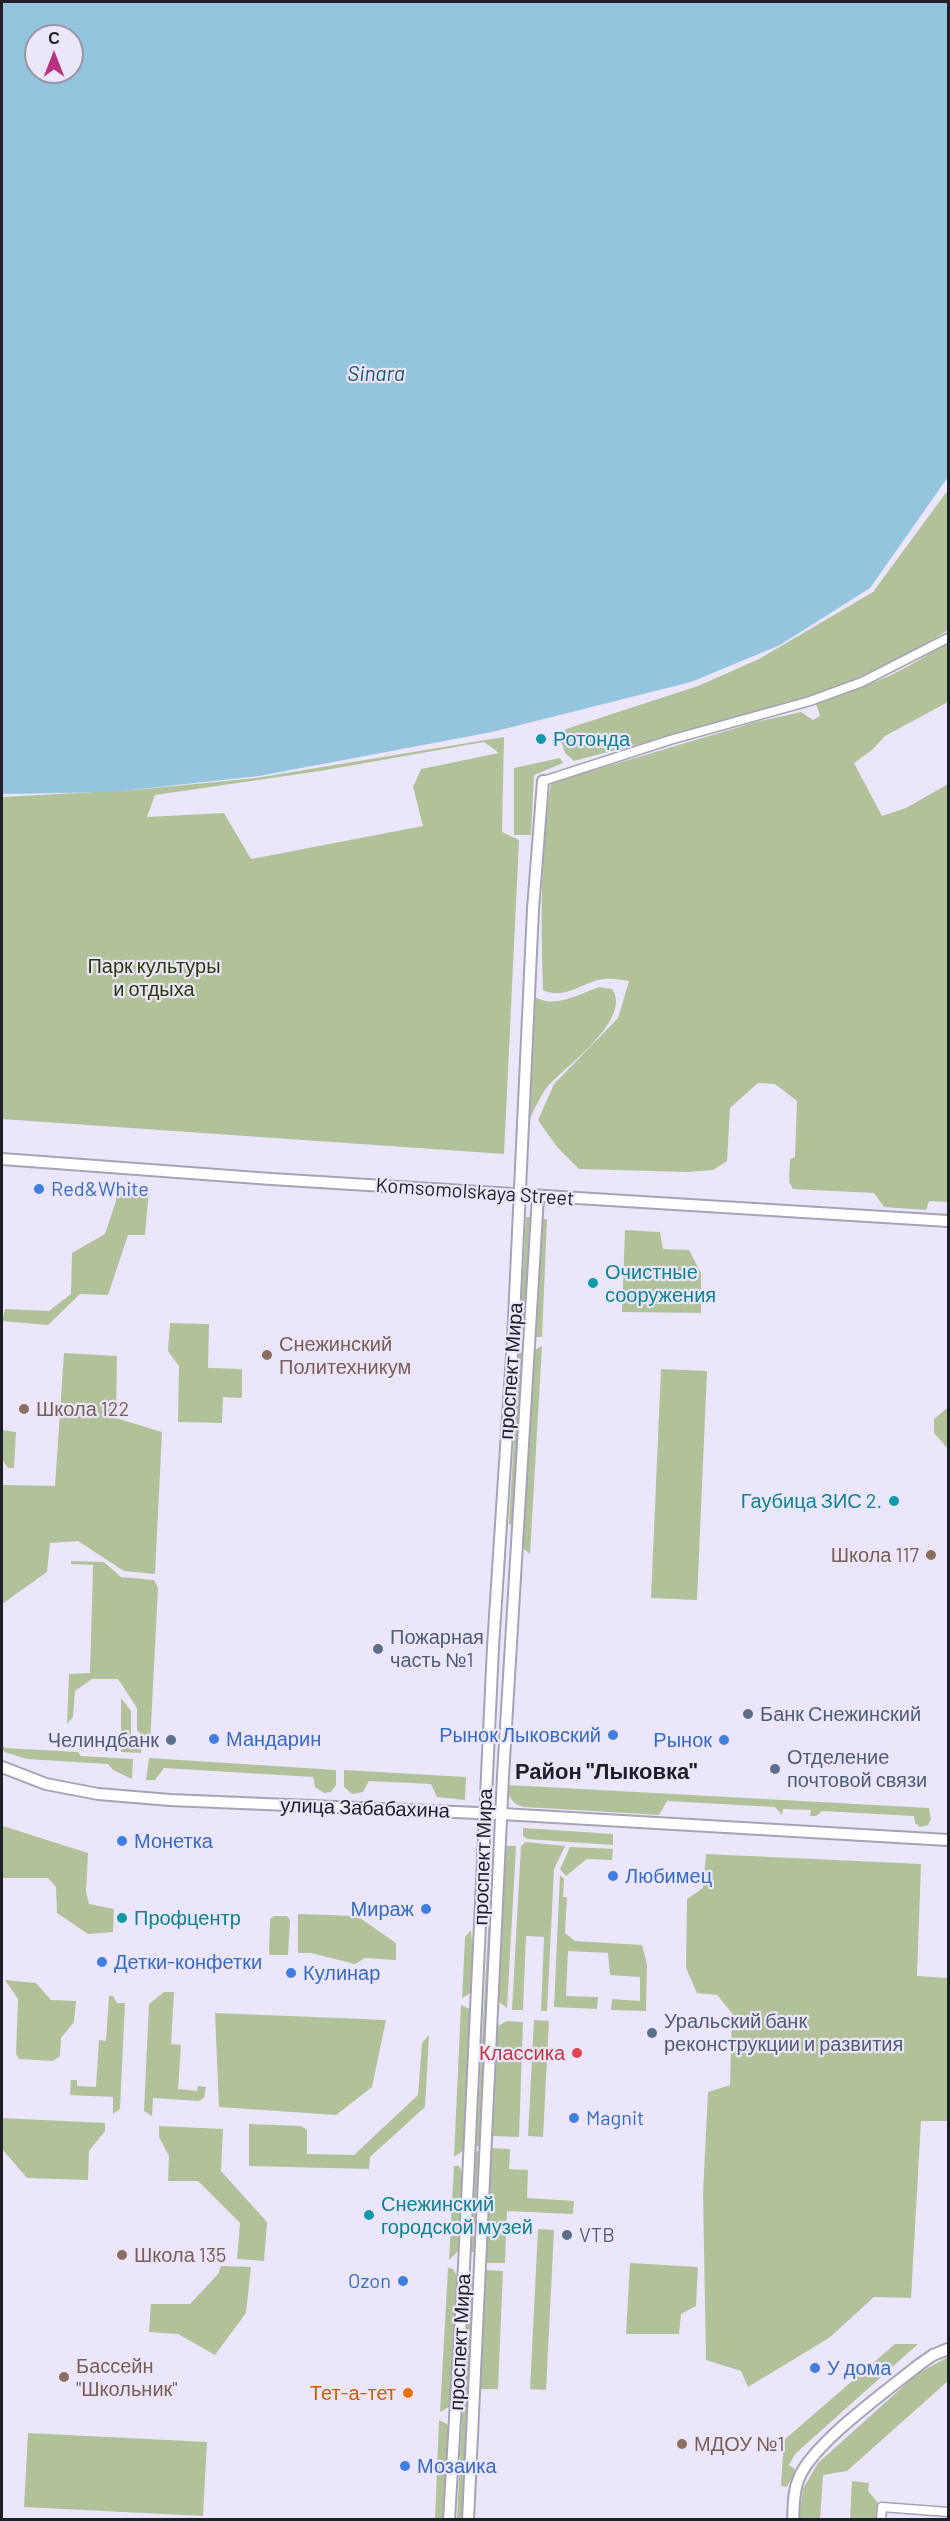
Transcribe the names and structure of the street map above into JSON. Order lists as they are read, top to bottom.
{
  "streets": {
    "street": ["Komsomolskaya Street", "проспект Мира", "улица Забабахина"]
  },
  "crossings": [
    ["Komsomolskaya Street", "проспект Мира"],
    ["проспект Мира", "улица Забабахина"]
  ],
  "districts": ["Район \"Лыковка\""],
  "water": ["Sinara"],
  "parks": ["Парк культуры и отдыха"],
  "places": [
    "Ротонда",
    "Red&White",
    "Очистные сооружения",
    "Снежинский Политехникум",
    "Школа 122",
    "Гаубица ЗИС 2.",
    "Школа 117",
    "Пожарная часть №1",
    "Банк Снежинский",
    "Рынок Лыковский",
    "Мандарин",
    "Челиндбанк",
    "Рынок",
    "Отделение почтовой связи",
    "Монетка",
    "Любимец",
    "Мираж",
    "Профцентр",
    "Детки-конфетки",
    "Кулинар",
    "Уральский банк реконструкции и развития",
    "Классика",
    "Magnit",
    "Снежинский городской музей",
    "VTB",
    "Школа 135",
    "Ozon",
    "У дома",
    "Бассейн \"Школьник\"",
    "Тет-а-тет",
    "МДОУ №1",
    "Мозаика"
  ],
  "north": "top"
}
